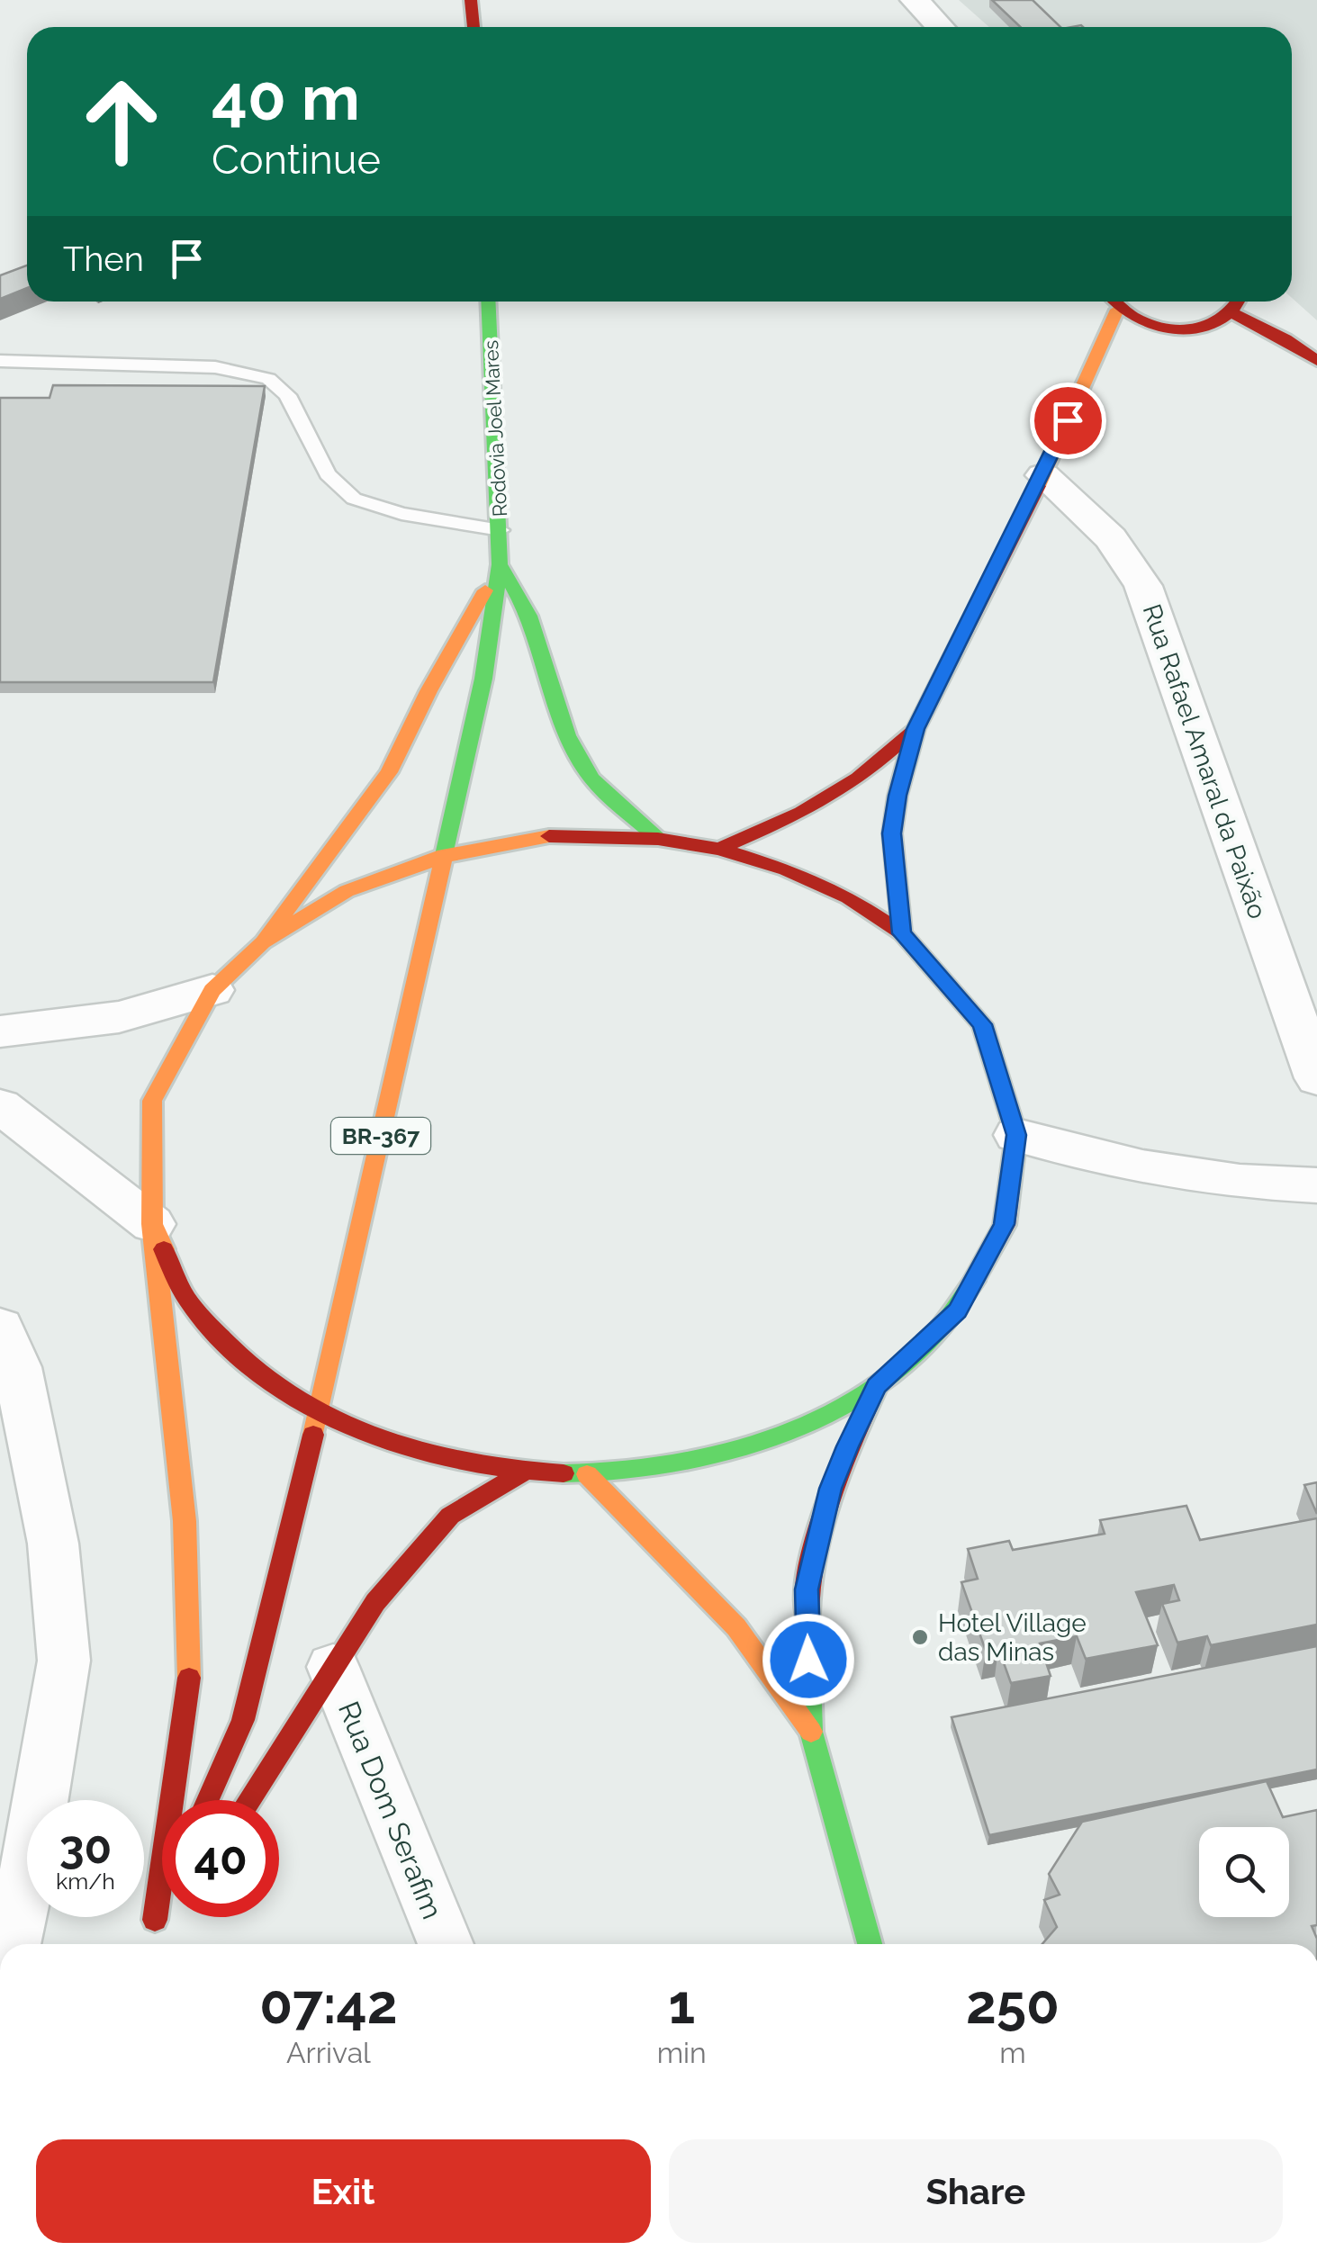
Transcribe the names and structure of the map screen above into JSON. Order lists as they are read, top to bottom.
{
  "streets": {
    "main road": ["Rodovia Joel Mares", "BR-367"],
    "street": ["Rua Rafael Amaral da Paixão", "Rua Dom Serafim"]
  },
  "crossings": [
    ["Rodovia Joel Mares", "BR-367"]
  ],
  "places": ["Hotel Village das Minas"],
  "page": {
    "turn": ["40 m", "Continue"],
    "then": "Then",
    "speed": "30 km/h",
    "limit": "40",
    "eta": [
      "07:42",
      "Arrival",
      "1",
      "min",
      "250",
      "m"
    ],
    "buttons": ["Exit", "Share"]
  }
}
